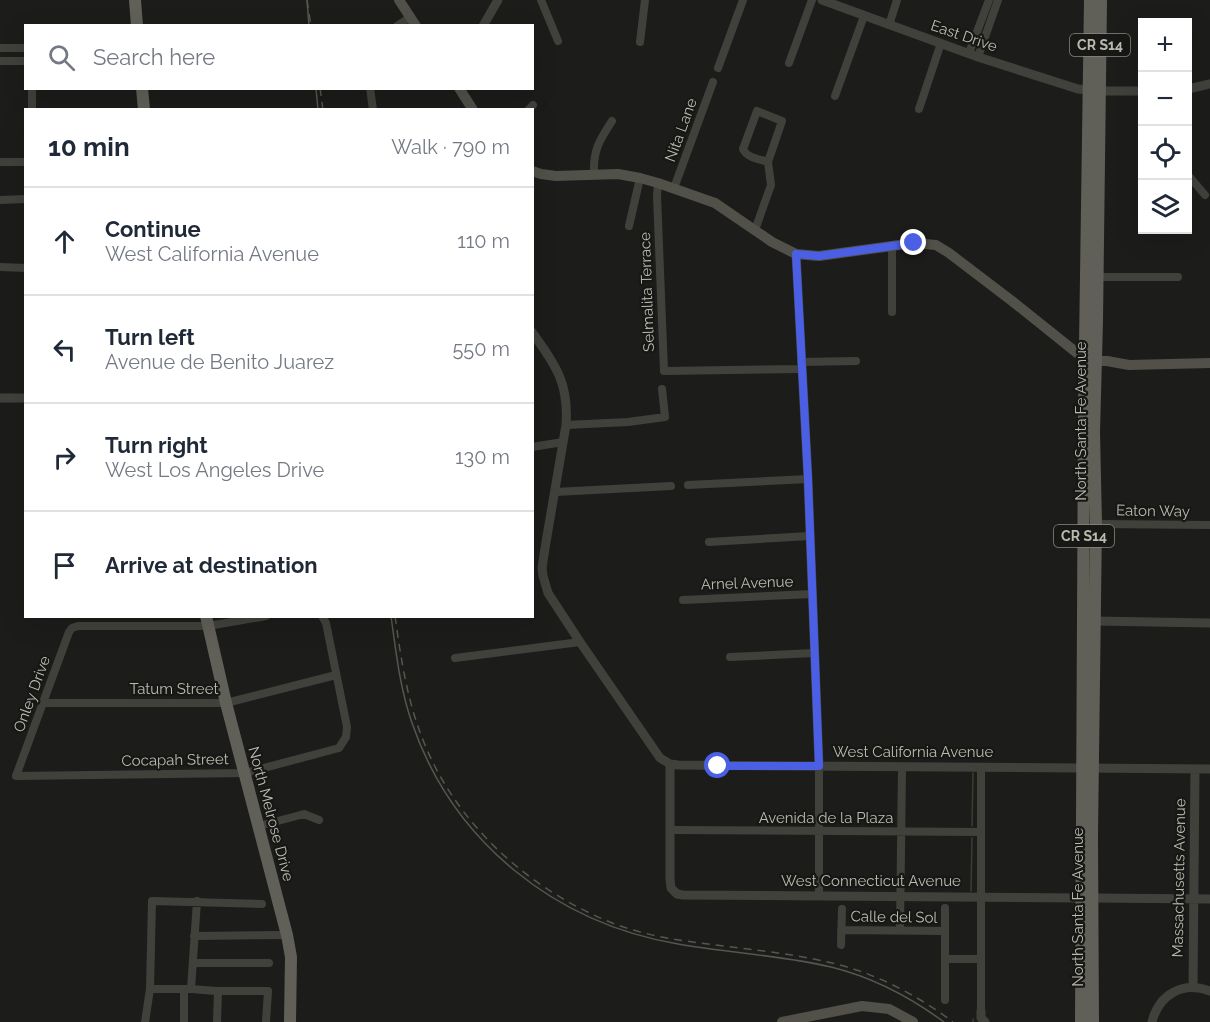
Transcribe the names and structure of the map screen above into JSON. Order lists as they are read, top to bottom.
{
  "streets": {
    "main road": ["CR S14", "North Santa Fe Avenue", "North Melrose Drive"],
    "street": [
      "East Drive",
      "Nita Lane",
      "Selmalita Terrace",
      "Eaton Way",
      "Arnel Avenue",
      "Tatum Street",
      "Onley Drive",
      "West California Avenue",
      "Cocapah Street",
      "Avenida de la Plaza",
      "Massachusetts Avenue",
      "West Connecticut Avenue",
      "Calle del Sol"
    ]
  },
  "crossings": [
    ["East Drive", "North Santa Fe Avenue"],
    ["North Santa Fe Avenue", "Eaton Way"],
    ["North Santa Fe Avenue", "West California Avenue"],
    ["North Santa Fe Avenue", "West Connecticut Avenue"],
    ["Tatum Street", "Onley Drive"],
    ["Tatum Street", "Cocapah Street"],
    ["Tatum Street", "North Melrose Drive"],
    ["Onley Drive", "Cocapah Street"],
    ["Onley Drive", "North Melrose Drive"],
    ["West California Avenue", "Massachusetts Avenue"],
    ["Cocapah Street", "North Melrose Drive"],
    ["Avenida de la Plaza", "West Connecticut Avenue"],
    ["Massachusetts Avenue", "West Connecticut Avenue"]
  ],
  "page": {
    "map_buttons": ["+", "−"],
    "search": "Search here",
    "heading": ["10 min", "Walk · 790 m"],
    "list": [
      ["Continue", "West California Avenue", "110 m"],
      ["Turn left", "Avenue de Benito Juarez", "550 m"],
      ["Turn right", "West Los Angeles Drive", "130 m"],
      "Arrive at destination"
    ]
  }
}
